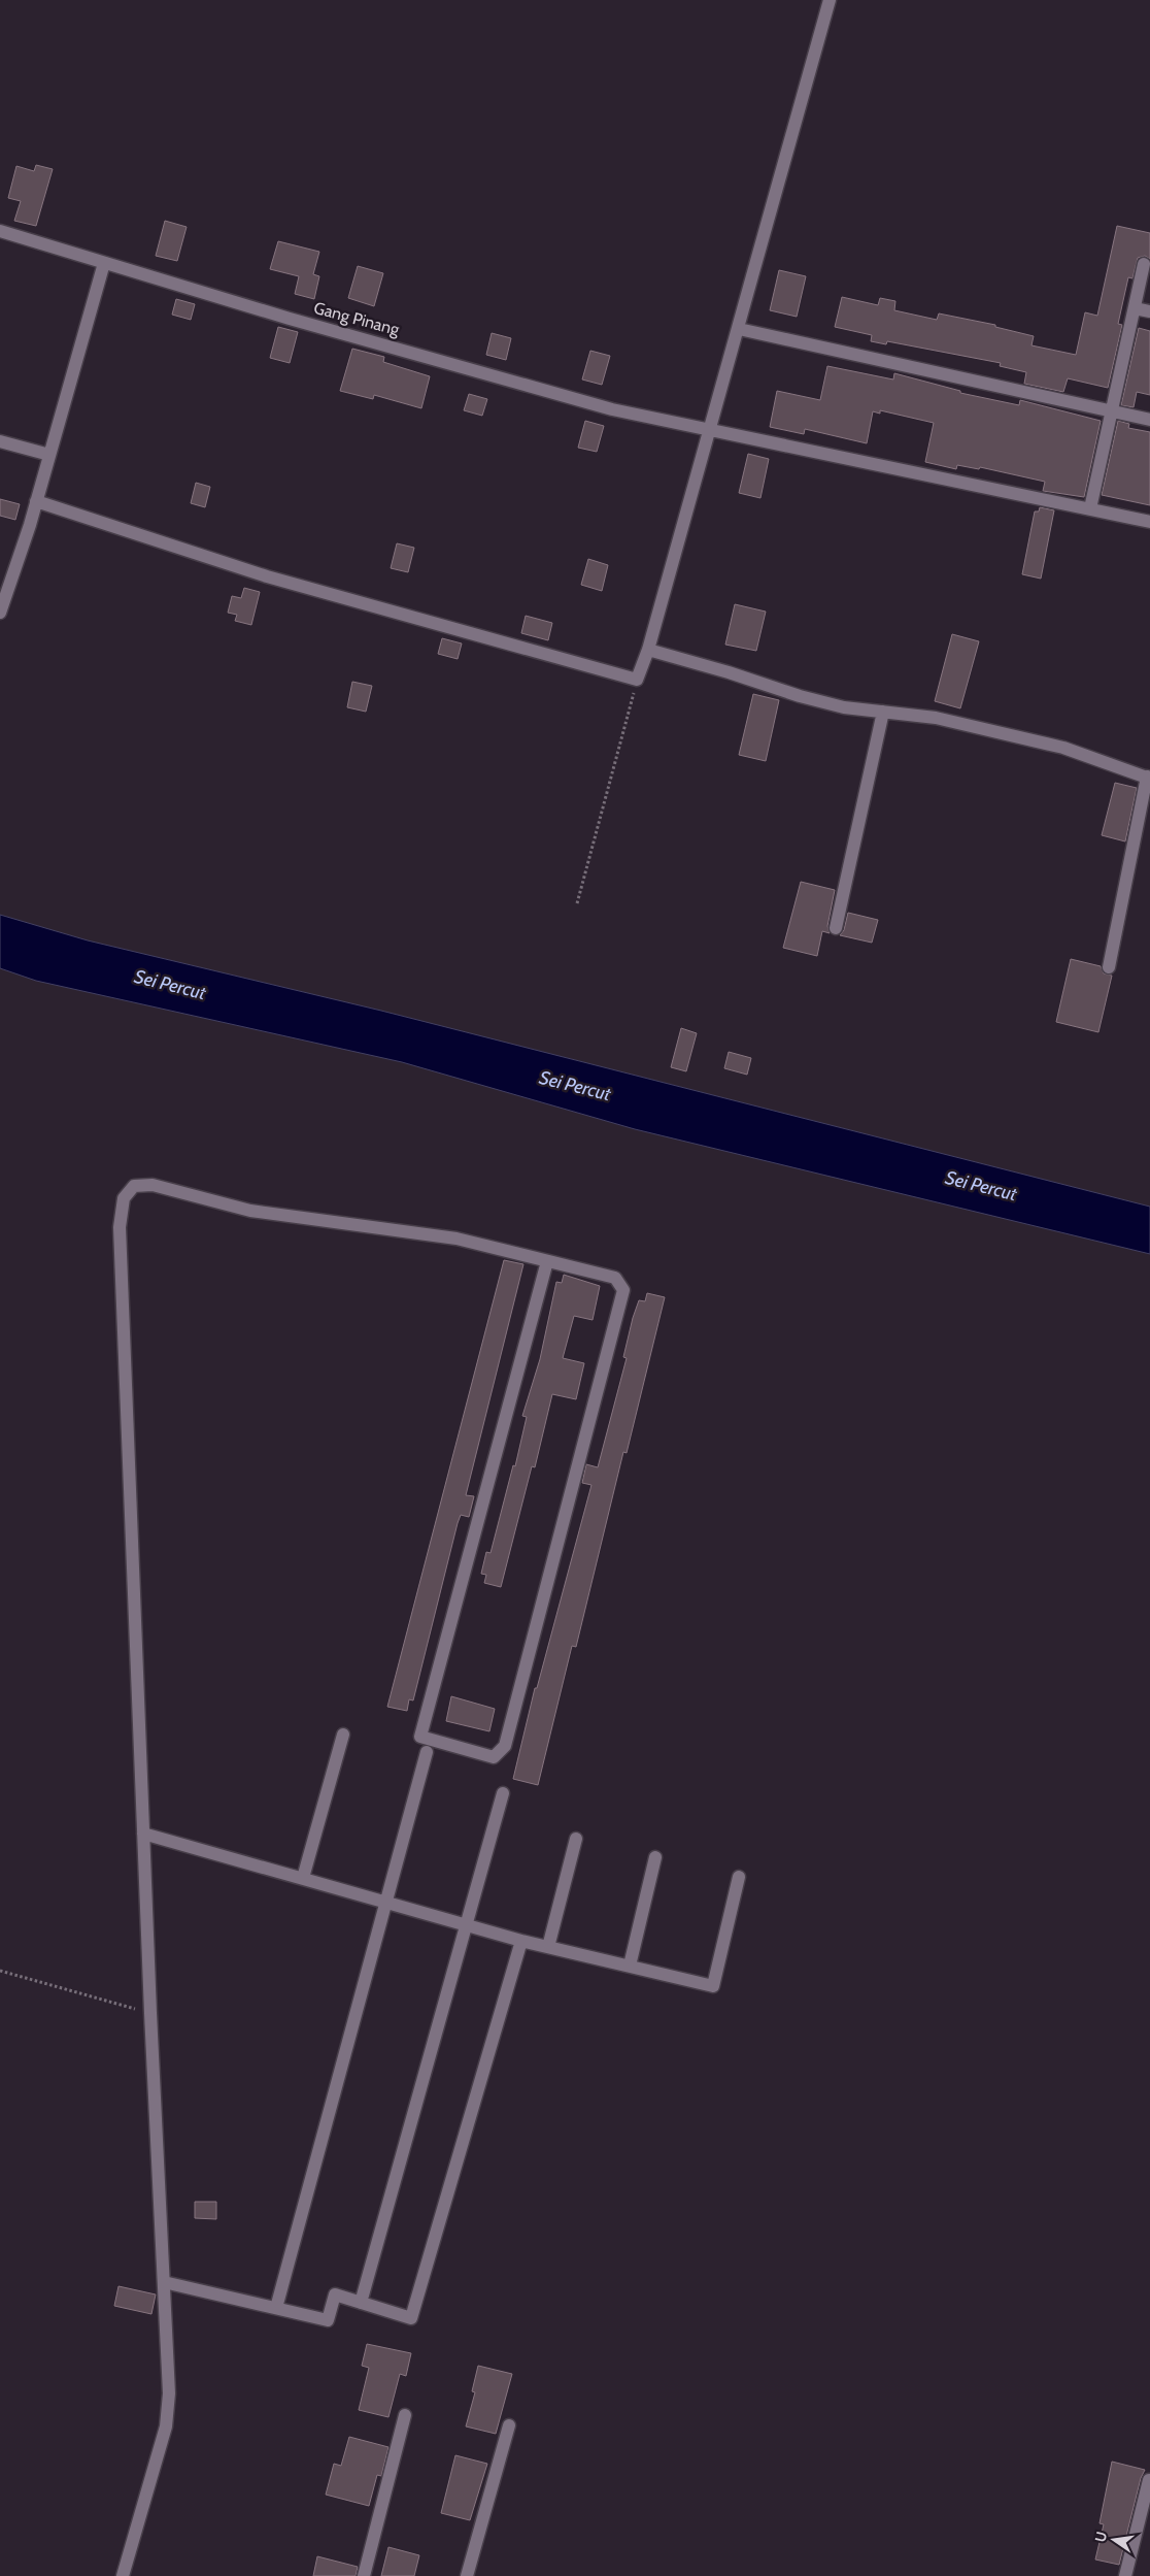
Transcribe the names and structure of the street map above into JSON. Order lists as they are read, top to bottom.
{
  "streets": {
    "street": ["Gang Pinang"]
  },
  "water": ["Sei Percut"],
  "north": "left"
}
